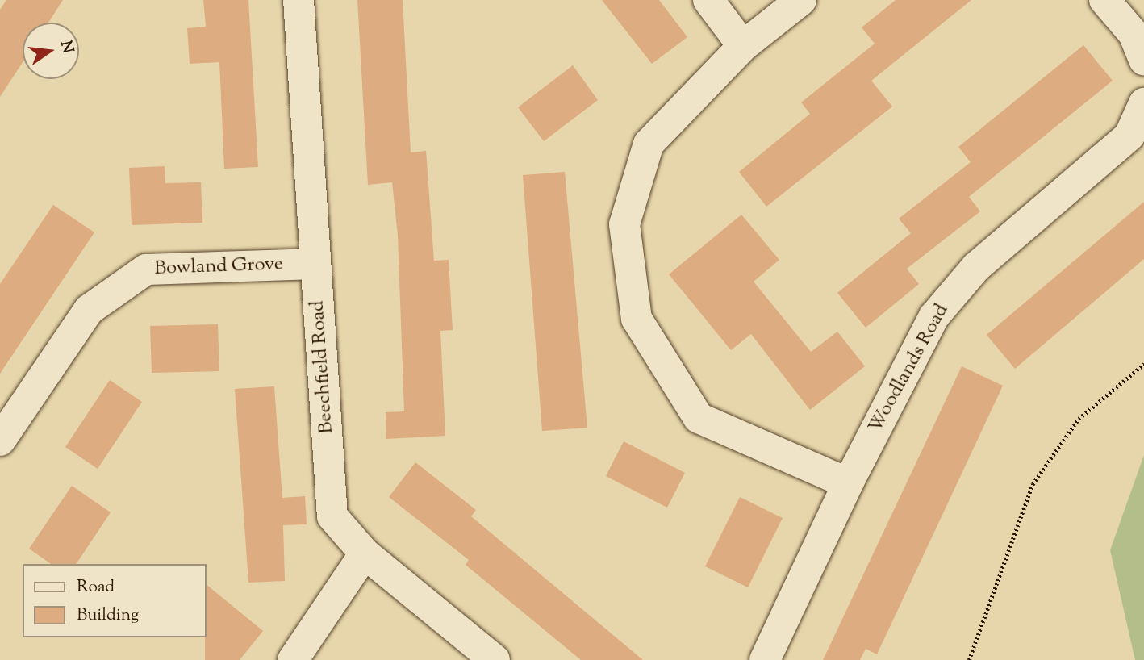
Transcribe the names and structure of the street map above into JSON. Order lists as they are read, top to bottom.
{
  "streets": {
    "street": ["Bowland Grove", "Beechfield Road", "Woodlands Road"]
  },
  "crossings": [
    ["Bowland Grove", "Beechfield Road"]
  ],
  "legend": ["Road", "Building"],
  "north": "right"
}
